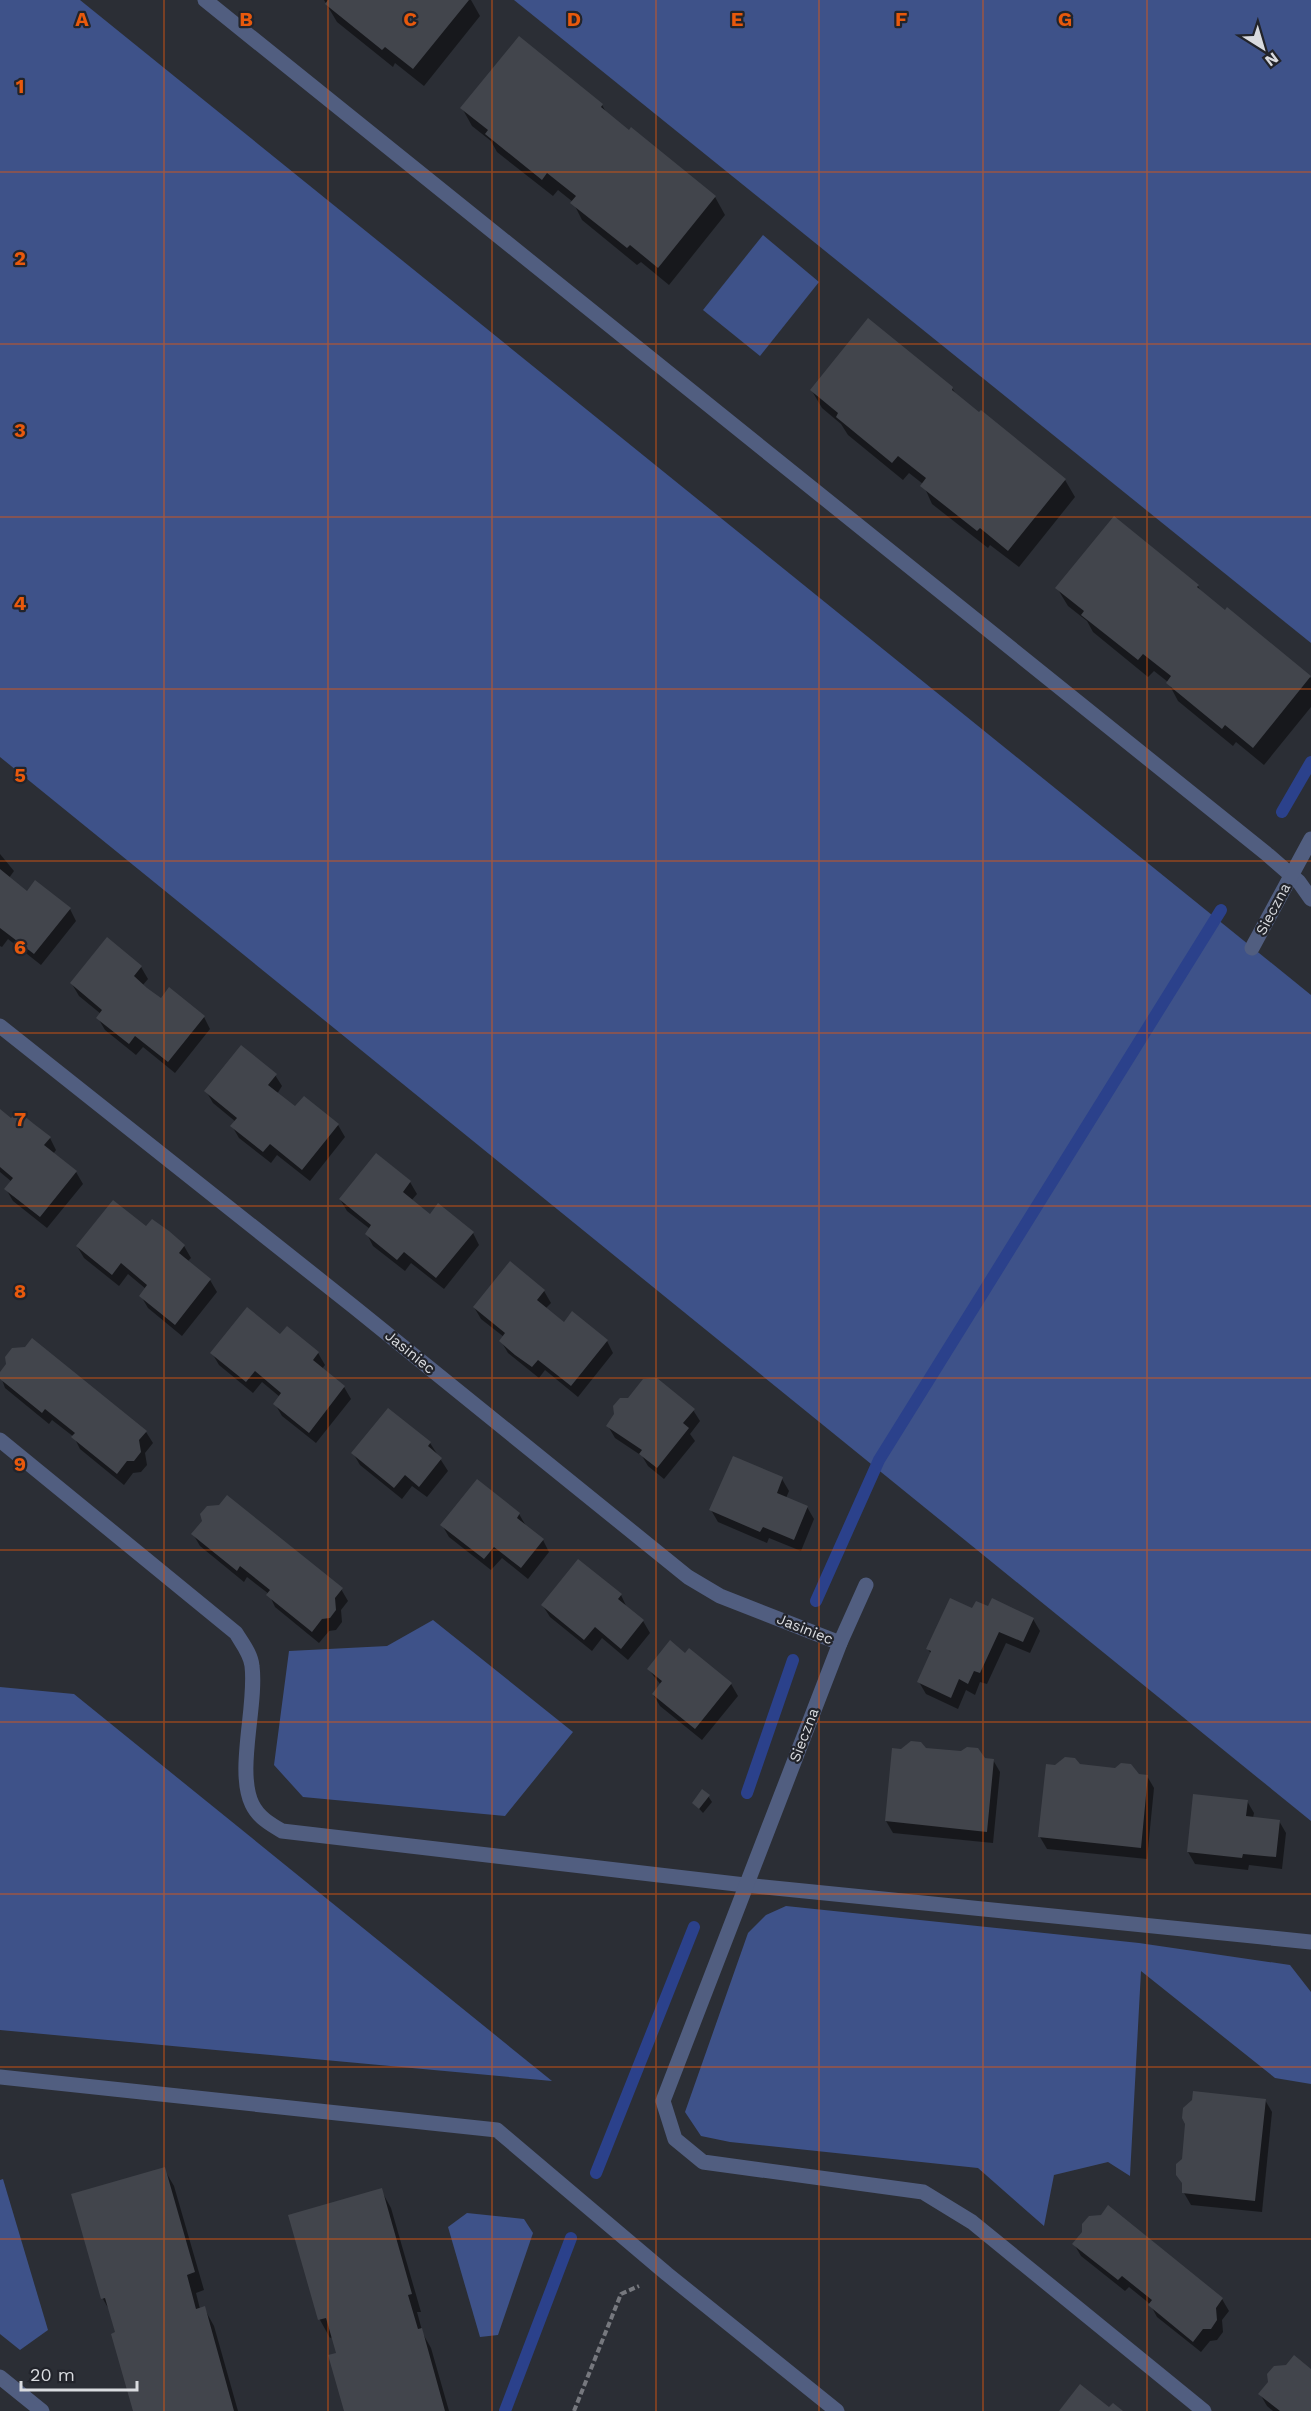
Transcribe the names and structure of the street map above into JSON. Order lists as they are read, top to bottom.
{
  "streets": {
    "street": ["Sieczna", "Jasiniec"]
  },
  "crossings": [
    ["Sieczna", "Jasiniec"]
  ],
  "scale_bar": "20 m",
  "north": "bottom right",
  "grid": {
    "columns": [
      "A",
      "B",
      "C",
      "D",
      "E",
      "F",
      "G"
    ],
    "rows": [
      "1",
      "2",
      "3",
      "4",
      "5",
      "6",
      "7",
      "8",
      "9"
    ]
  }
}
